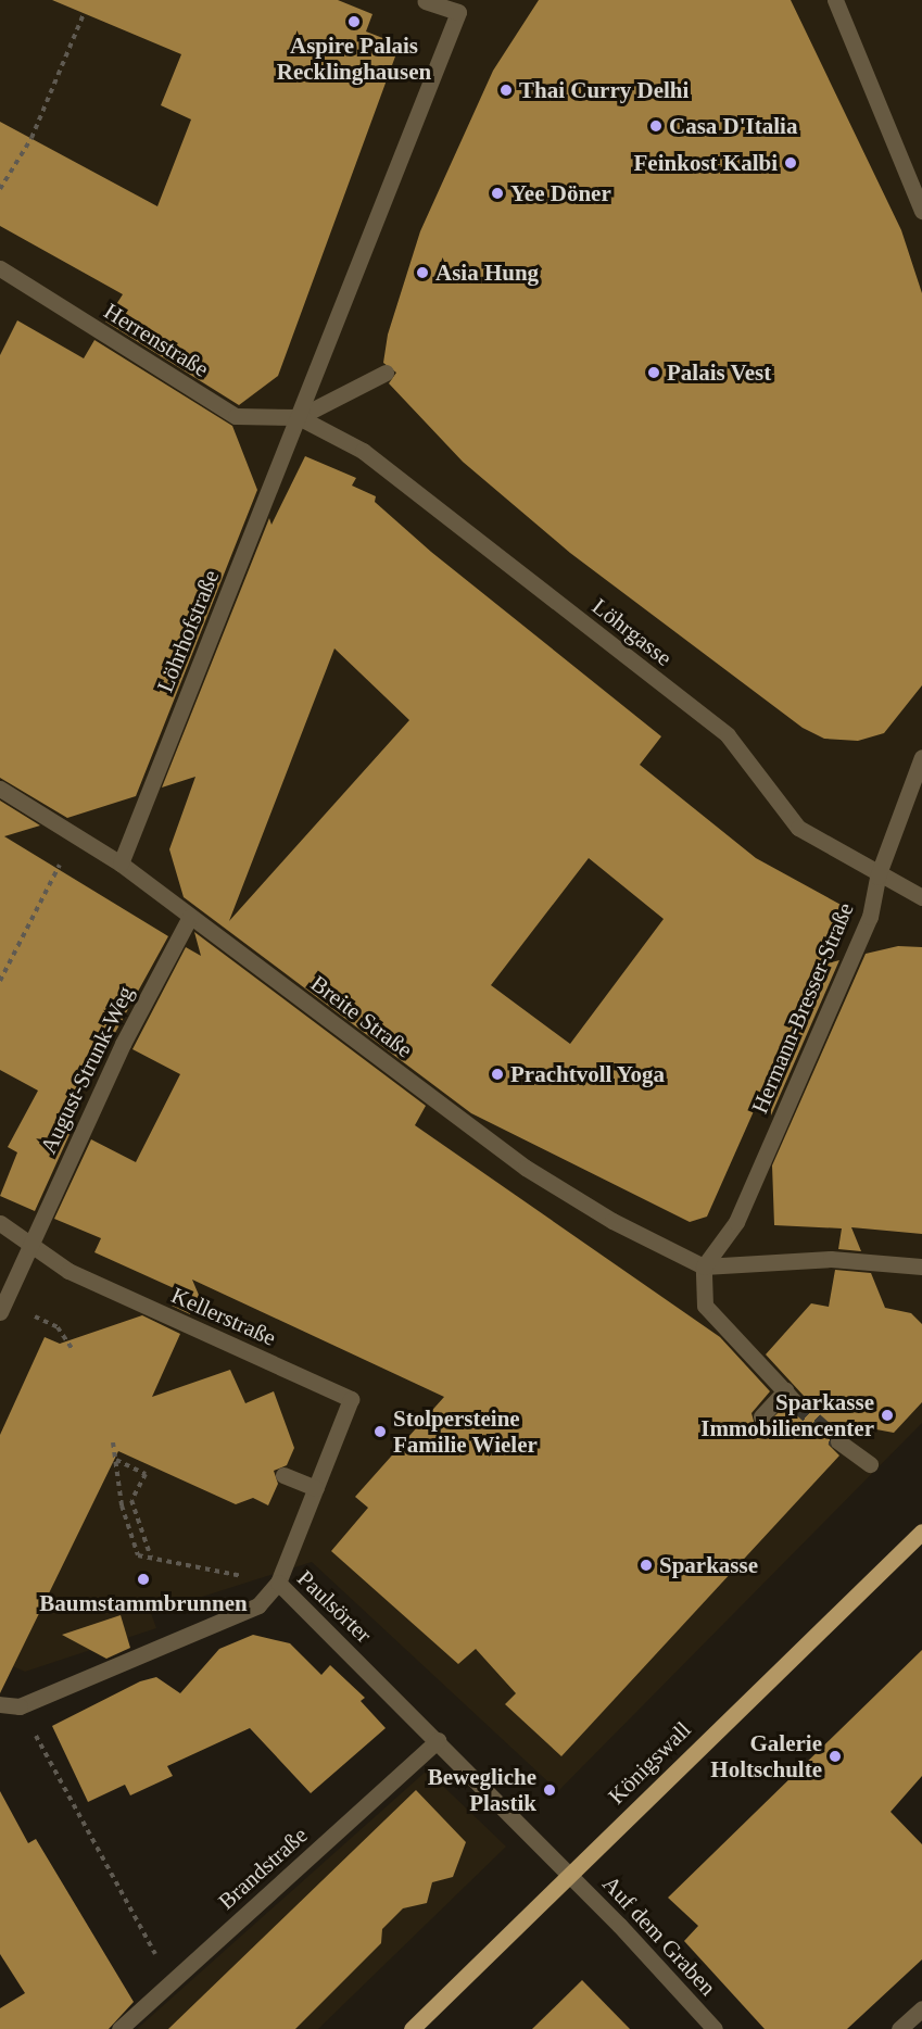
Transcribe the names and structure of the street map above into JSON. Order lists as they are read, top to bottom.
{
  "streets": {
    "main road": ["Königswall"],
    "street": [
      "Herrenstraße",
      "Löhrhofstraße",
      "Löhrgasse",
      "Hermann-Bresser-Straße",
      "Breite Straße",
      "August-Strunk-Weg",
      "Kellerstraße",
      "Paulsörter",
      "Brandstraße",
      "Auf dem Graben"
    ]
  },
  "crossings": [
    ["Herrenstraße", "Löhrhofstraße"],
    ["Herrenstraße", "Löhrgasse"],
    ["Löhrhofstraße", "Löhrgasse"],
    ["Löhrhofstraße", "Breite Straße"],
    ["Löhrgasse", "Hermann-Bresser-Straße"],
    ["Hermann-Bresser-Straße", "Breite Straße"],
    ["Breite Straße", "August-Strunk-Weg"],
    ["August-Strunk-Weg", "Kellerstraße"],
    ["Kellerstraße", "Paulsörter"],
    ["Paulsörter", "Königswall"],
    ["Paulsörter", "Brandstraße"],
    ["Paulsörter", "Auf dem Graben"],
    ["Königswall", "Auf dem Graben"]
  ],
  "places": [
    "Aspire Palais Recklinghausen",
    "Thai Curry Delhi",
    "Casa D'Italia",
    "Feinkost Kalbi",
    "Yee Döner",
    "Asia Hung",
    "Palais Vest",
    "Prachtvoll Yoga",
    "Sparkasse Immobiliencenter",
    "Stolpersteine Familie Wieler",
    "Sparkasse",
    "Baumstammbrunnen",
    "Galerie Holtschulte",
    "Bewegliche Plastik"
  ]
}
